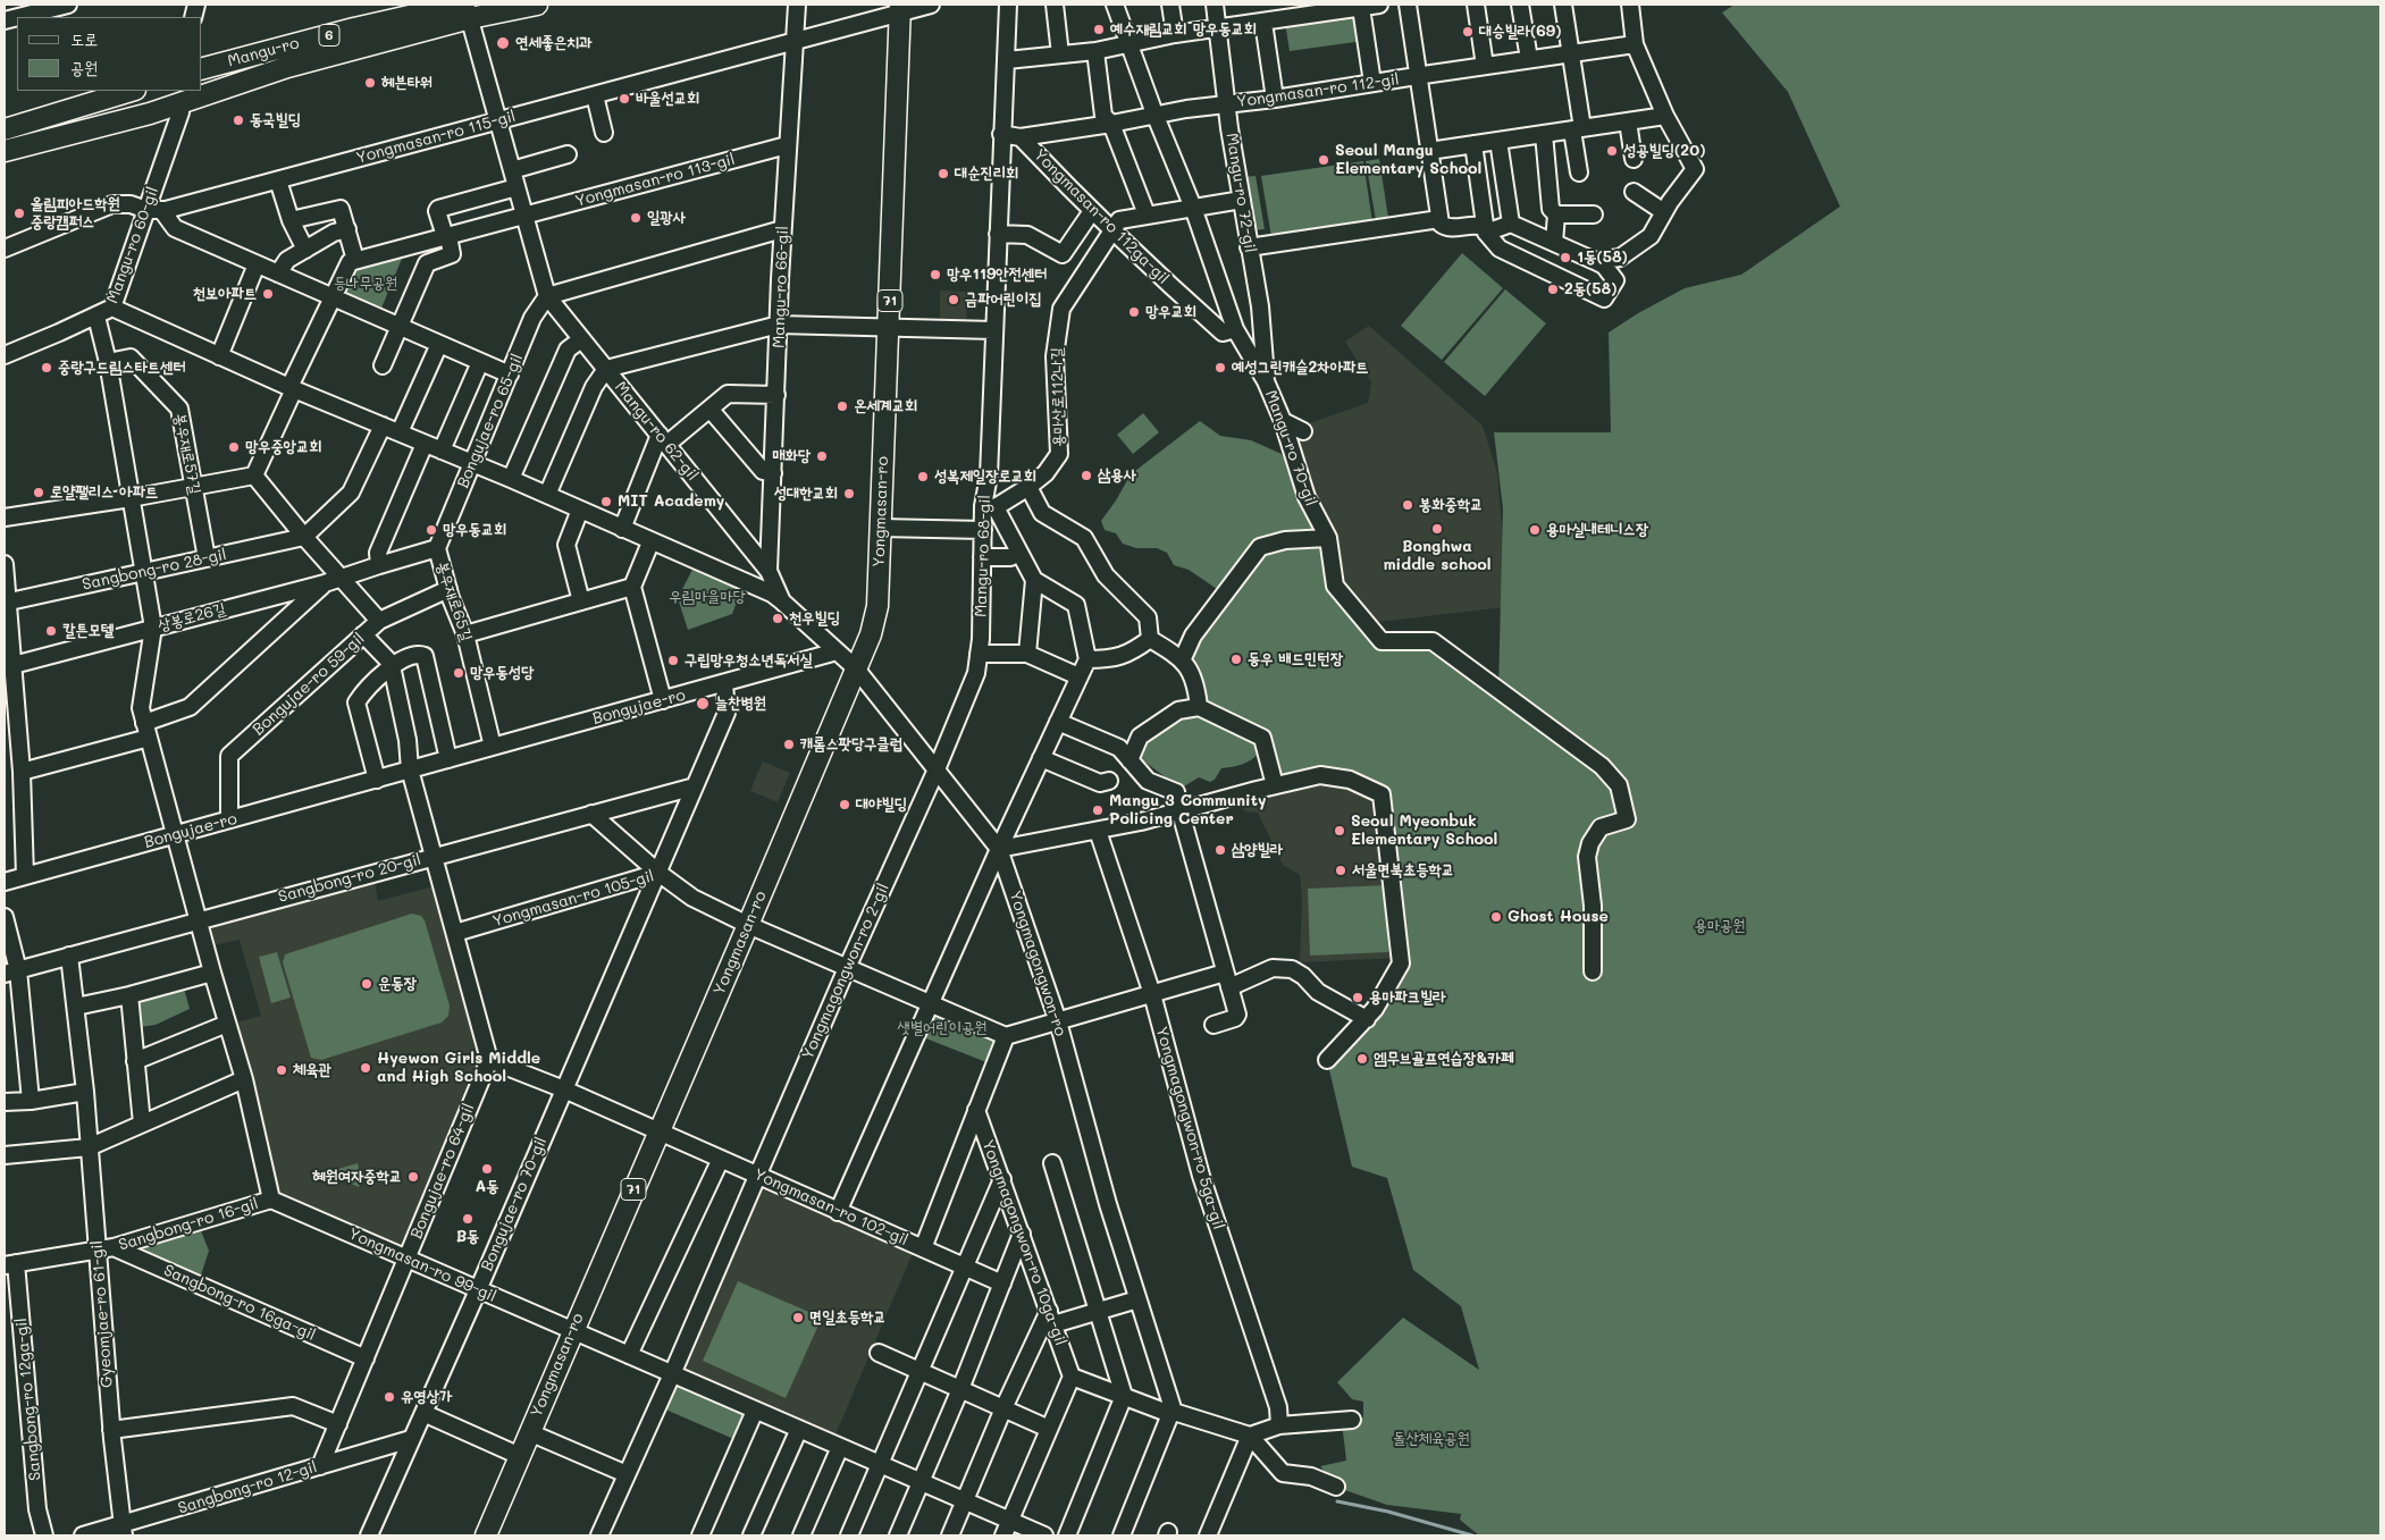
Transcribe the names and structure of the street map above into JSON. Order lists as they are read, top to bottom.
{
  "streets": {
    "main road": [
      "6",
      "Mangu-ro",
      "71",
      "Yongmasan-ro"
    ],
    "street": [
      "Yongmasan-ro 112-gil",
      "Yongmasan-ro 115-gil",
      "Yongmasan-ro 113-gil",
      "Mangu-ro 72-gil",
      "Yongmasan-ro 112ga-gil",
      "Mangu-ro 60-gil",
      "Mangu-ro 66-gil",
      "용마산로112나길",
      "Bongujae-ro 65-gil",
      "Mangu-ro 62-gil",
      "Mangu-ro 70-gil",
      "봉우재로57길",
      "Mangu-ro 68-gil",
      "Sangbong-ro 28-gil",
      "봉우재로65길",
      "상봉로26길",
      "Bongujae-ro 59-gil",
      "Bongujae-ro",
      "Sangbong-ro 20-gil",
      "Yongmasan-ro 105-gil",
      "Yongmagongwon-ro",
      "Yongmagongwon-ro 2-gil",
      "Yongmagongwon-ro 5ga-gil",
      "Bongujae-ro 64-gil",
      "Bongujae-ro 70-gil",
      "Yongmasan-ro 102-gil",
      "Sangbong-ro 16-gil",
      "Yongmagongwon-ro 10ga-gil",
      "Yongmasan-ro 99-gil",
      "Sangbong-ro 16ga-gil",
      "Gyeomjae-ro 61-gil",
      "Sangbong-ro 12ga-gil",
      "Sangbong-ro 12-gil"
    ]
  },
  "crossings": [
    ["Mangu-ro", "Mangu-ro 60-gil"],
    ["Mangu-ro", "Mangu-ro 62-gil"],
    ["Yongmasan-ro 112-gil", "Mangu-ro 72-gil"],
    ["Yongmasan-ro 112-gil", "Yongmasan-ro 112ga-gil"],
    ["Yongmasan-ro 112-gil", "Mangu-ro 70-gil"],
    ["Yongmasan-ro 112-gil", "Mangu-ro 68-gil"],
    ["Yongmasan-ro 115-gil", "Mangu-ro 60-gil"],
    ["Yongmasan-ro 115-gil", "Mangu-ro 66-gil"],
    ["Yongmasan-ro 115-gil", "Mangu-ro 62-gil"],
    ["Yongmasan-ro 115-gil", "Yongmasan-ro"],
    ["Yongmasan-ro 113-gil", "Mangu-ro 66-gil"],
    ["Yongmasan-ro 113-gil", "Mangu-ro 62-gil"],
    ["Mangu-ro 72-gil", "Mangu-ro 70-gil"],
    ["Yongmasan-ro 112ga-gil", "용마산로112나길"],
    ["Yongmasan-ro 112ga-gil", "Mangu-ro 70-gil"],
    ["Mangu-ro 66-gil", "Mangu-ro 62-gil"],
    ["용마산로112나길", "Mangu-ro 68-gil"],
    ["Bongujae-ro 65-gil", "Mangu-ro 62-gil"],
    ["Bongujae-ro 65-gil", "봉우재로65길"],
    ["Mangu-ro 62-gil", "Bongujae-ro"],
    ["봉우재로57길", "Sangbong-ro 28-gil"],
    ["Yongmasan-ro", "Yongmasan-ro 105-gil"],
    ["Yongmasan-ro", "Yongmagongwon-ro"],
    ["Yongmasan-ro", "Yongmasan-ro 102-gil"],
    ["Yongmasan-ro", "Yongmasan-ro 99-gil"],
    ["Mangu-ro 68-gil", "Yongmagongwon-ro"],
    ["Mangu-ro 68-gil", "Yongmagongwon-ro 2-gil"],
    ["봉우재로65길", "상봉로26길"],
    ["봉우재로65길", "Bongujae-ro 59-gil"],
    ["봉우재로65길", "Bongujae-ro"],
    ["Bongujae-ro 59-gil", "Bongujae-ro"],
    ["Bongujae-ro", "Bongujae-ro 70-gil"],
    ["Sangbong-ro 20-gil", "Bongujae-ro 70-gil"],
    ["Sangbong-ro 20-gil", "Gyeomjae-ro 61-gil"],
    ["Yongmasan-ro 105-gil", "Yongmagongwon-ro 2-gil"],
    ["Yongmasan-ro 105-gil", "Bongujae-ro 70-gil"],
    ["Yongmagongwon-ro", "Yongmagongwon-ro 2-gil"],
    ["Yongmagongwon-ro 2-gil", "Yongmasan-ro 102-gil"],
    ["Yongmagongwon-ro 2-gil", "Yongmasan-ro 99-gil"],
    ["Bongujae-ro 64-gil", "Yongmasan-ro 102-gil"],
    ["Bongujae-ro 64-gil", "Yongmasan-ro 99-gil"],
    ["Bongujae-ro 64-gil", "Sangbong-ro 16ga-gil"],
    ["Bongujae-ro 64-gil", "Sangbong-ro 12-gil"],
    ["Bongujae-ro 70-gil", "Yongmasan-ro 102-gil"],
    ["Bongujae-ro 70-gil", "Yongmasan-ro 99-gil"],
    ["Bongujae-ro 70-gil", "Sangbong-ro 12-gil"],
    ["Sangbong-ro 16-gil", "Yongmasan-ro 99-gil"],
    ["Sangbong-ro 16-gil", "Sangbong-ro 16ga-gil"],
    ["Sangbong-ro 16-gil", "Gyeomjae-ro 61-gil"],
    ["Sangbong-ro 16-gil", "Sangbong-ro 12ga-gil"],
    ["Gyeomjae-ro 61-gil", "Sangbong-ro 12-gil"]
  ],
  "parks": [
    "등나무공원",
    "우림마을마당",
    "용마공원",
    "샛별어린이공원",
    "돌산체육공원"
  ],
  "places": [
    "예수재림교회 망우동교회",
    "대승빌라(69)",
    "연세좋은치과",
    "헤븐타워",
    "바울선교회",
    "동국빌딩",
    "성공빌딩(20)",
    "Seoul Mangu Elementary School",
    "대순진리회",
    "올림피아드학원 중랑캠퍼스",
    "일광사",
    "1동(58)",
    "망우119안전센터",
    "2동(58)",
    "천보아파트",
    "금파어린이집",
    "망우교회",
    "중랑구드림스타트센터",
    "예성그린캐슬2차아파트",
    "온세계교회",
    "망우중앙교회",
    "매화당",
    "삼용사",
    "성복제일장로교회",
    "로얄팰리스 아파트",
    "성대한교회",
    "MIT Academy",
    "봉화중학교",
    "Bonghwa middle school",
    "망우동교회",
    "용마실내테니스장",
    "천우빌딩",
    "칼튼모텔",
    "동우 배드민턴장",
    "구립망우청소년독서실",
    "망우동성당",
    "늘찬병원",
    "캐롬스팟당구클럽",
    "대야빌딩",
    "Mangu 3 Community Policing Center",
    "Seoul Myeonbuk Elementary School",
    "삼양빌라",
    "서울면북초등학교",
    "Ghost House",
    "운동장",
    "용마파크빌라",
    "엠무브골프연습장&카페",
    "Hyewon Girls Middle and High School",
    "체육관",
    "A동",
    "혜원여자중학교",
    "B동",
    "면일초등학교",
    "유영상가"
  ],
  "legend": ["도로", "공원"]
}
